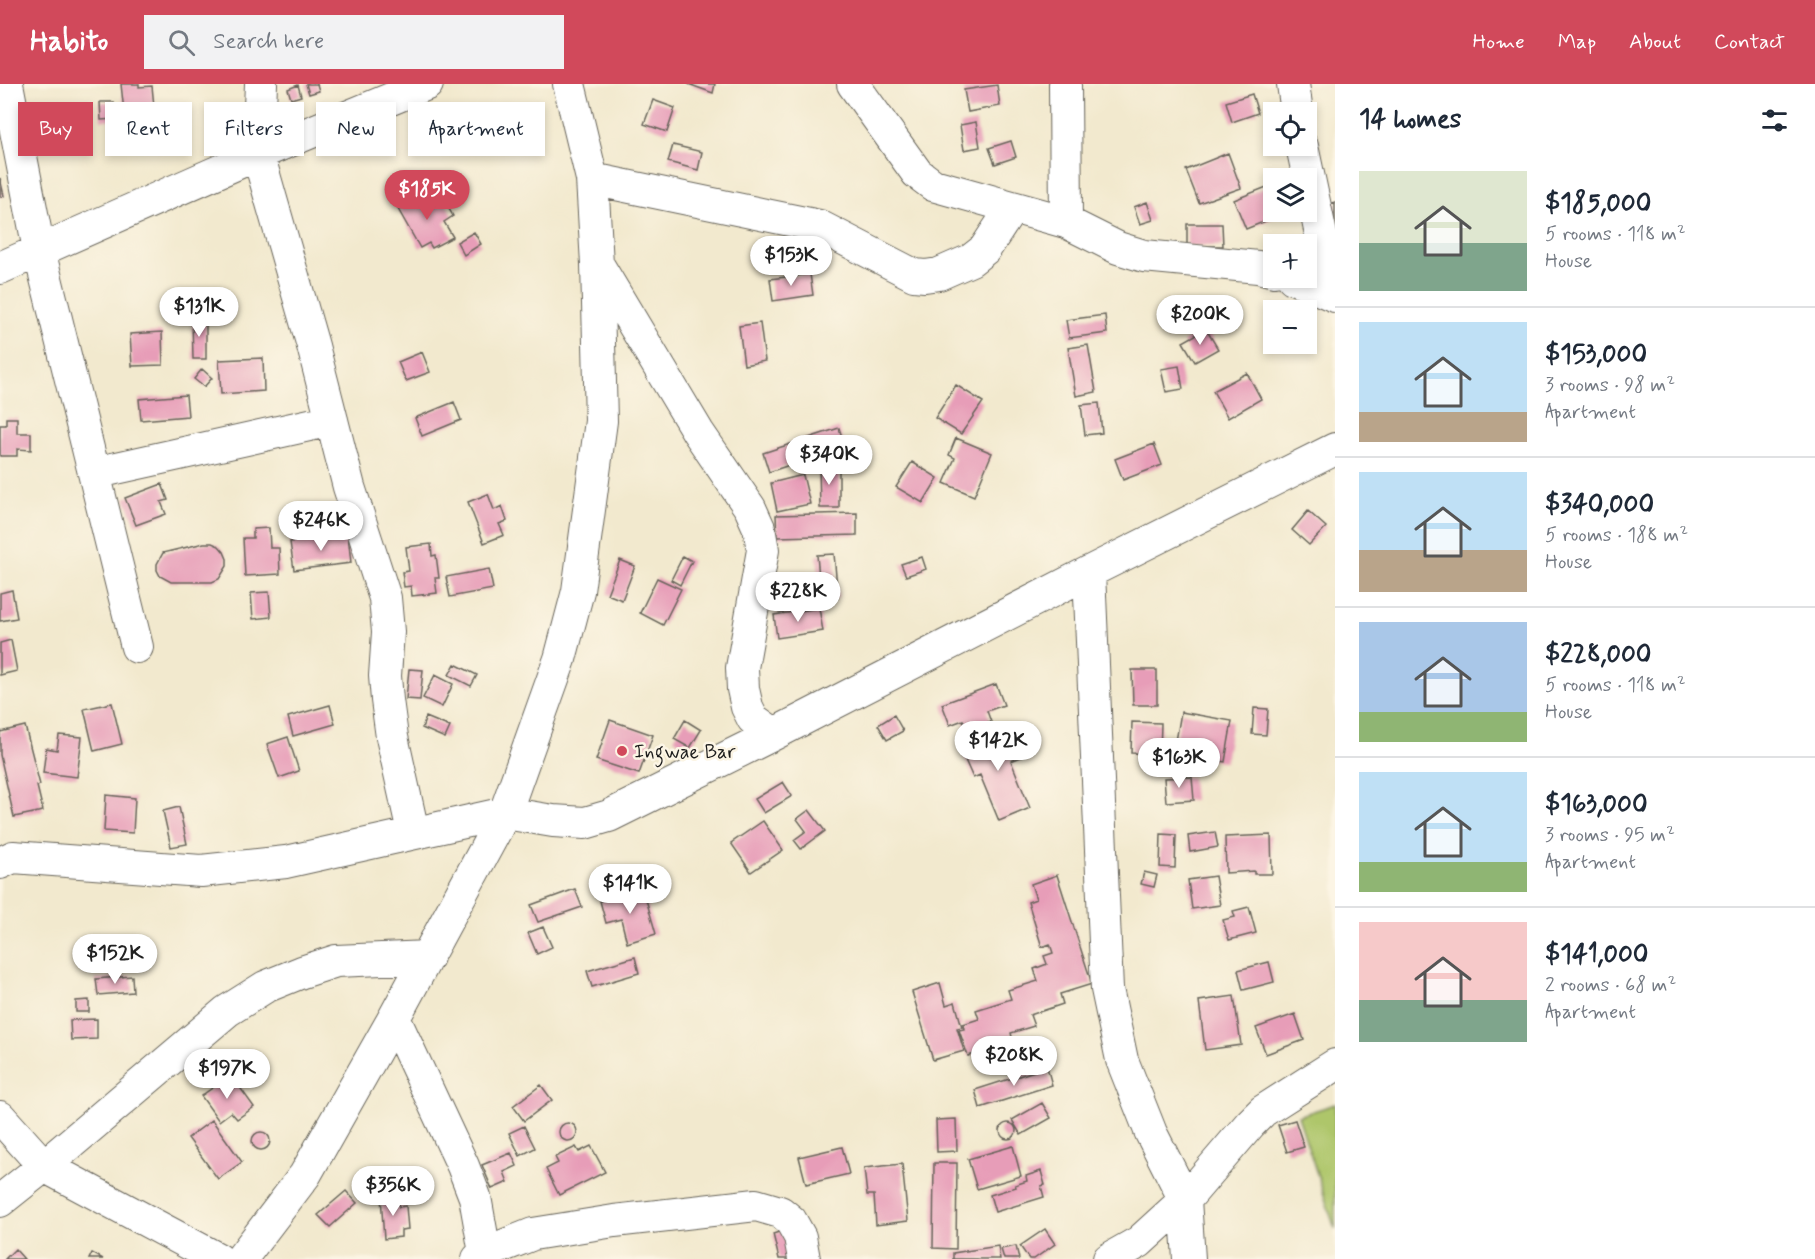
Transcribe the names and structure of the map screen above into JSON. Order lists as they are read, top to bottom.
{
  "places": ["Ingwae Bar"],
  "page": {
    "header": "Habito",
    "search": "Search here",
    "nav": [
      "Home",
      "Map",
      "About",
      "Contact"
    ],
    "heading": "14 homes",
    "map_buttons": ["+", "−"],
    "chip": [
      "Buy",
      "Rent",
      "Filters",
      "New",
      "Apartment"
    ],
    "list": [
      {
        "name": "$185,000",
        "note": "5 rooms · 118 m² · House"
      },
      {
        "name": "$153,000",
        "note": "3 rooms · 98 m² · Apartment"
      },
      {
        "name": "$340,000",
        "note": "5 rooms · 188 m² · House"
      },
      {
        "name": "$228,000",
        "note": "5 rooms · 118 m² · House"
      },
      {
        "name": "$163,000",
        "note": "3 rooms · 95 m² · Apartment"
      },
      {
        "name": "$141,000",
        "note": "2 rooms · 68 m² · Apartment"
      }
    ],
    "price": [
      "$185K",
      "$153K",
      "$131K",
      "$200K",
      "$340K",
      "$246K",
      "$228K",
      "$142K",
      "$163K",
      "$141K",
      "$152K",
      "$208K",
      "$197K",
      "$356K"
    ]
  }
}
